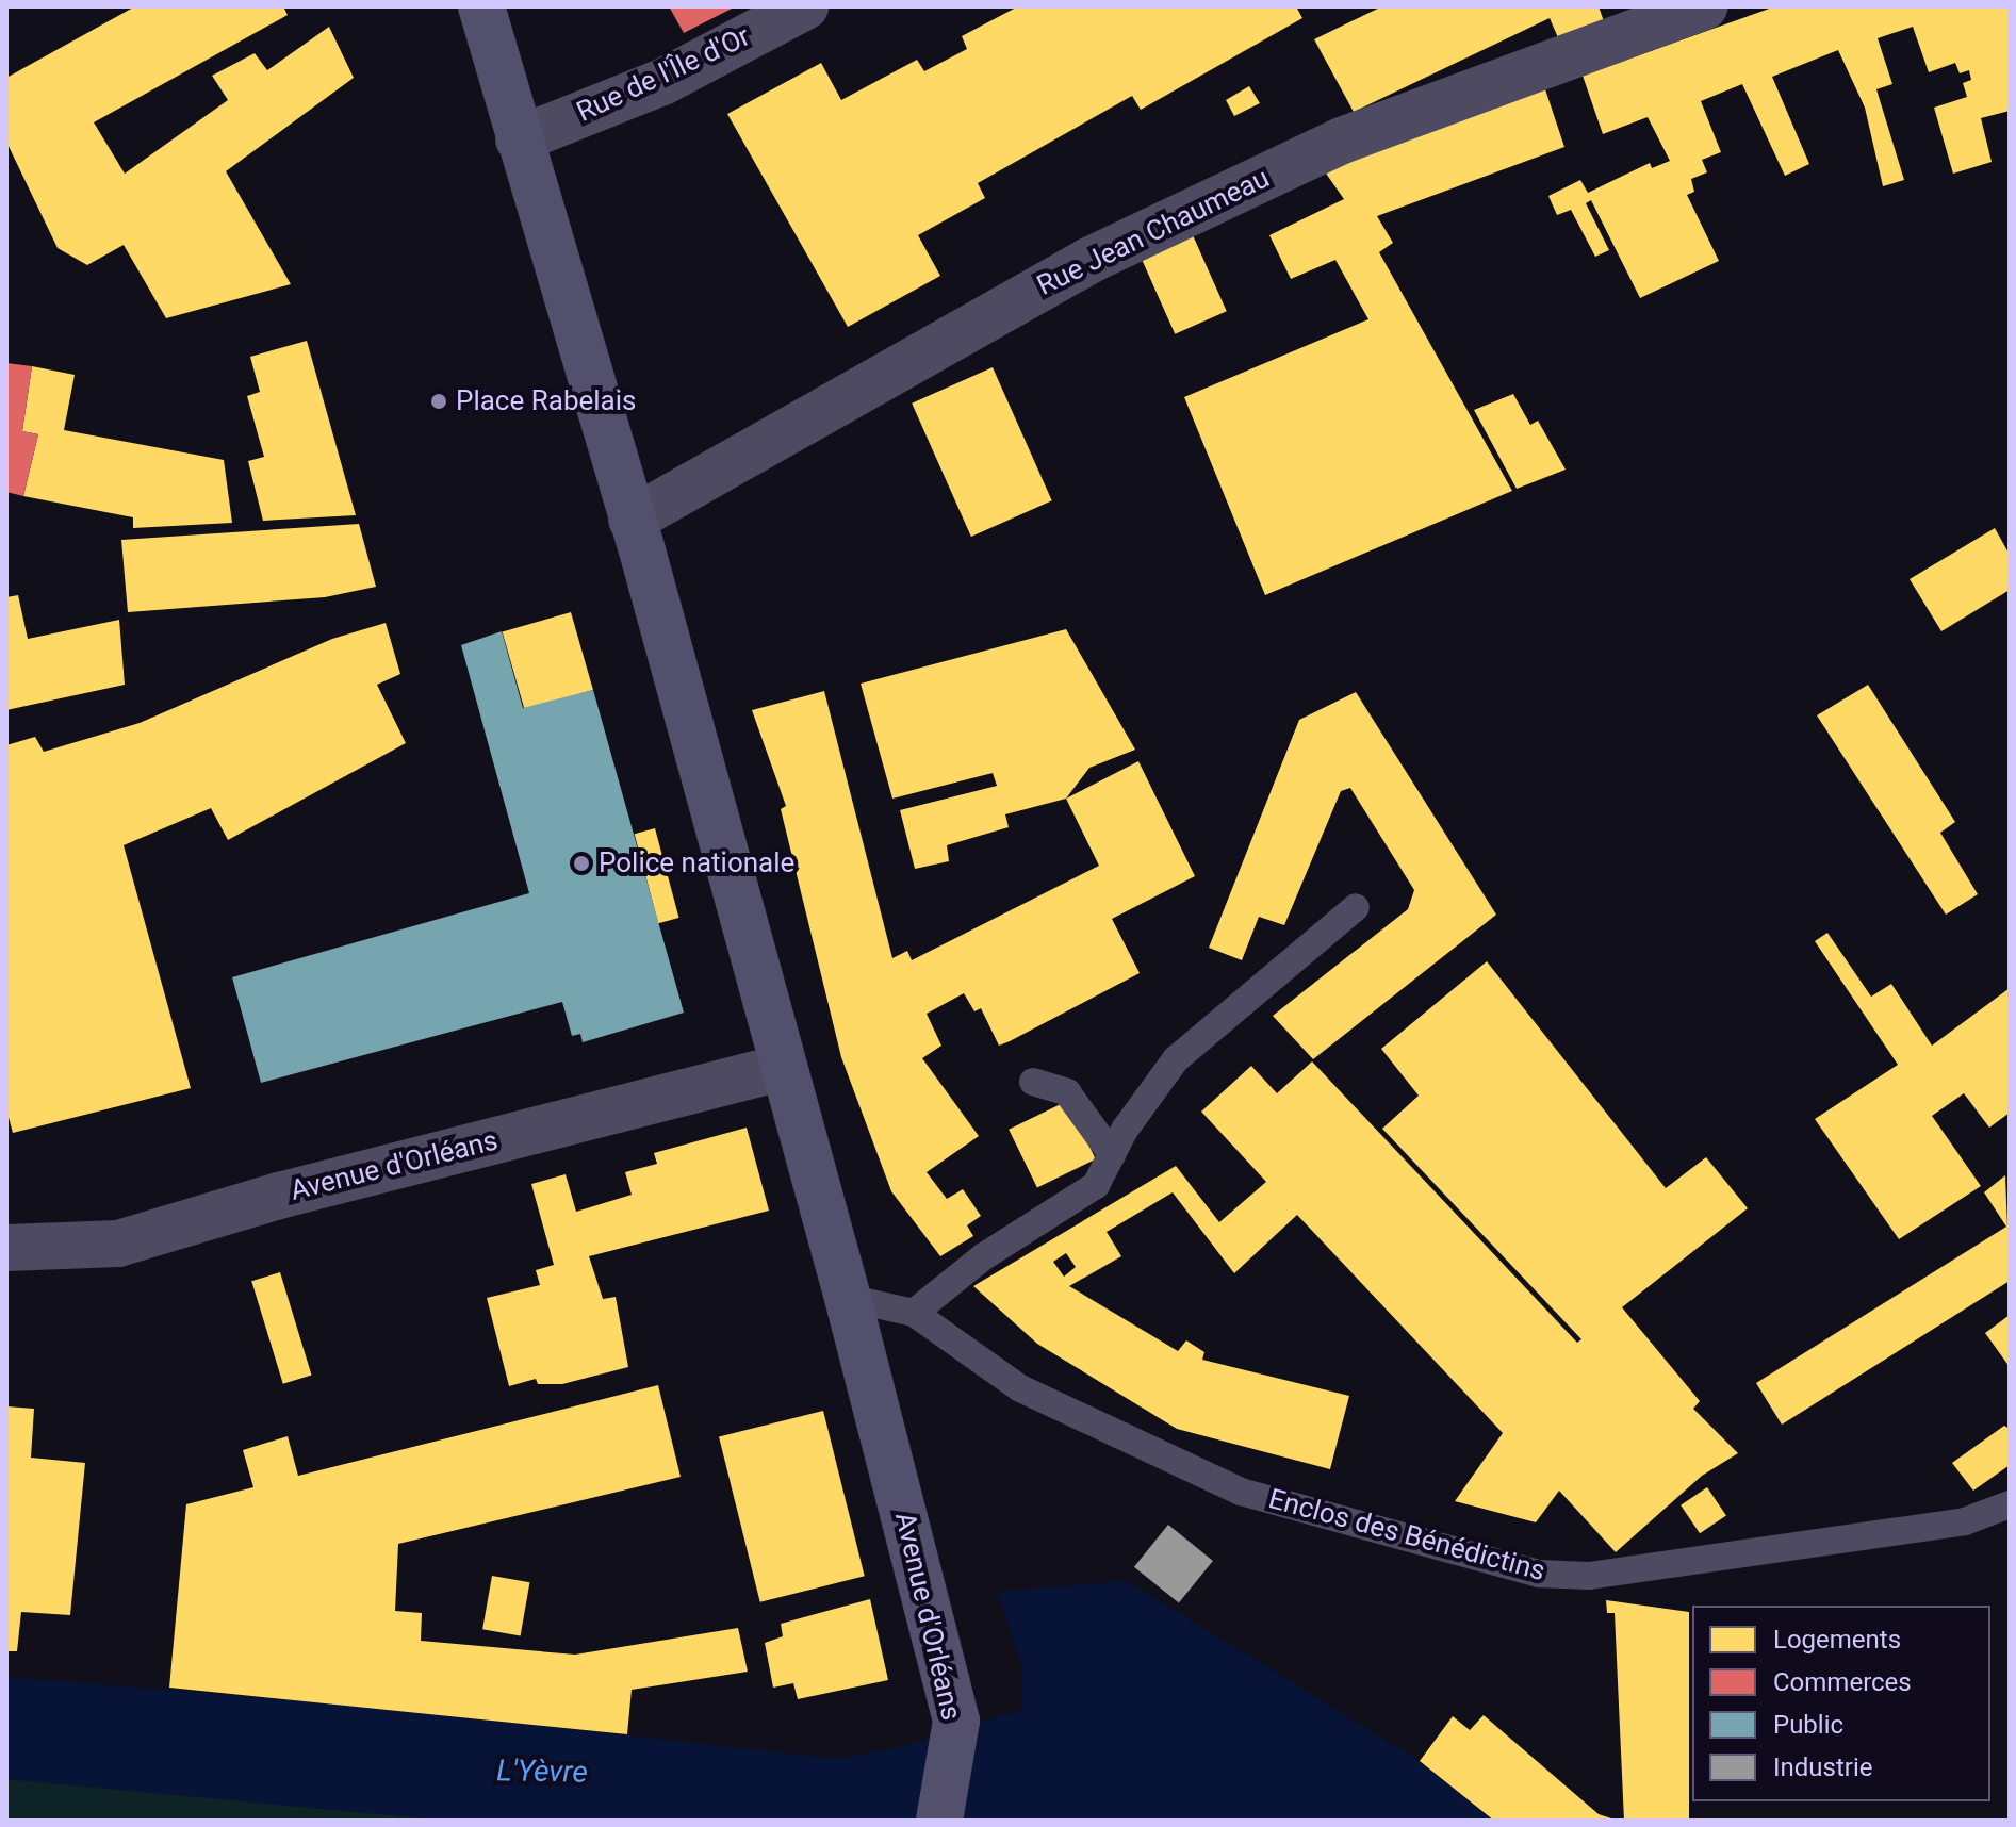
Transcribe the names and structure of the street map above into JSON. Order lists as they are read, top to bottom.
{
  "streets": {
    "main road": ["Avenue d'Orléans"],
    "street": ["Rue de l'Île d'Or", "Rue Jean Chaumeau"],
    "lane": ["Enclos des Bénédictins"]
  },
  "crossings": [
    ["Rue Jean Chaumeau", "Avenue d'Orléans"],
    ["Avenue d'Orléans", "Enclos des Bénédictins"]
  ],
  "water": ["L'Yèvre"],
  "places": ["Place Rabelais", "Police nationale"],
  "legend": [
    "Logements",
    "Commerces",
    "Public",
    "Industrie"
  ]
}
